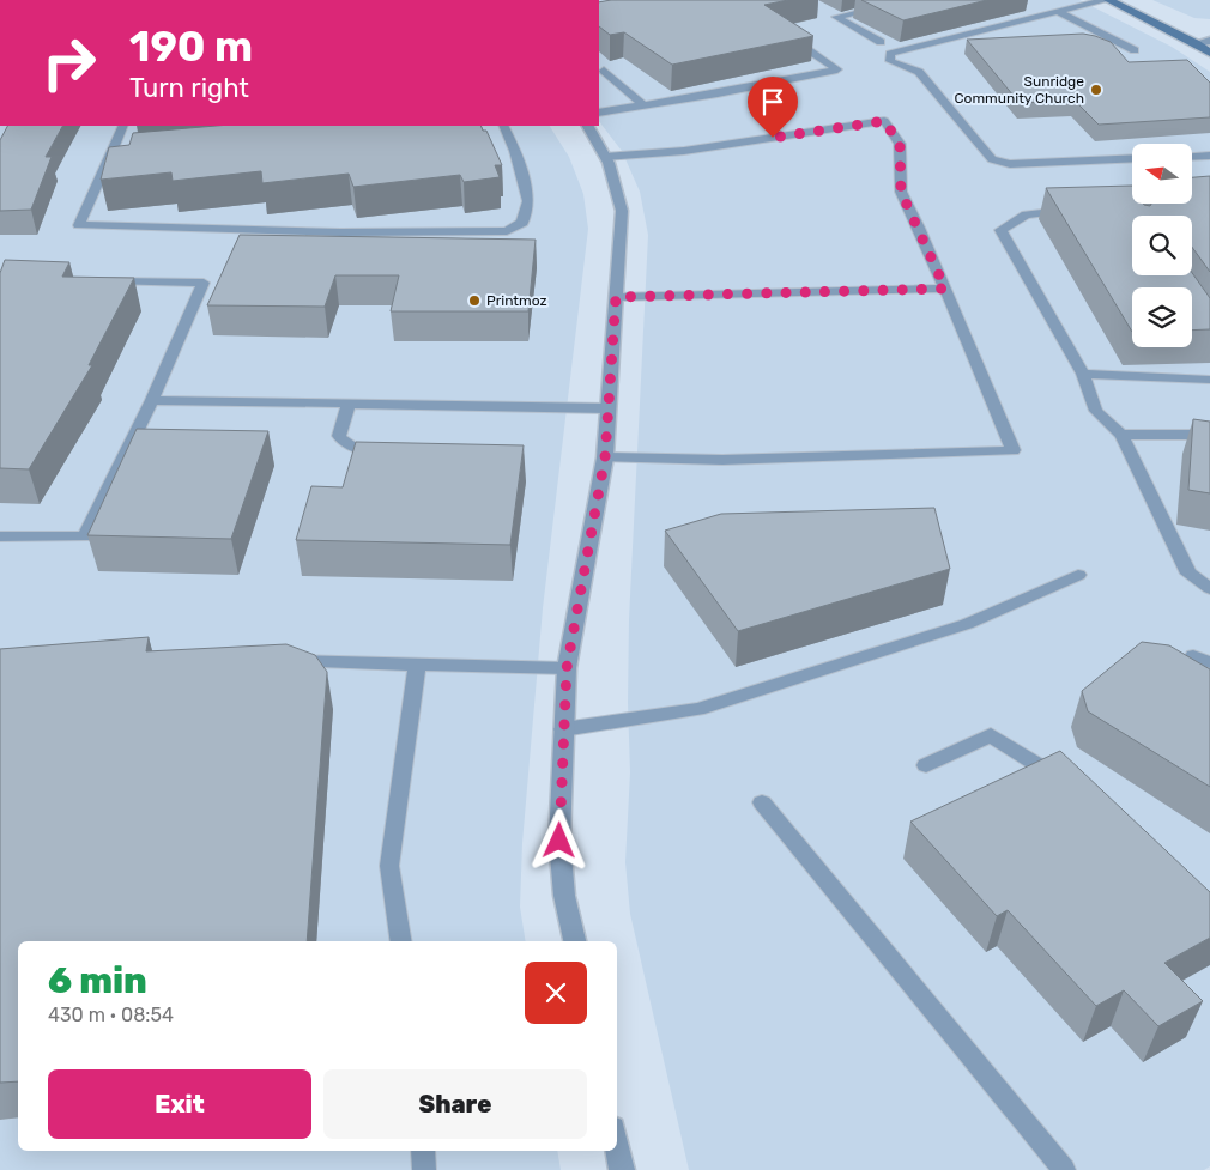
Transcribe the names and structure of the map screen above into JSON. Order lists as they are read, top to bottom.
{
  "places": ["Sunridge Community Church", "Printmoz"],
  "north": "left",
  "page": {
    "turn": ["190 m", "Turn right"],
    "heading": ["6 min", "430 m · 08:54"],
    "buttons": ["Exit", "Share"]
  }
}
